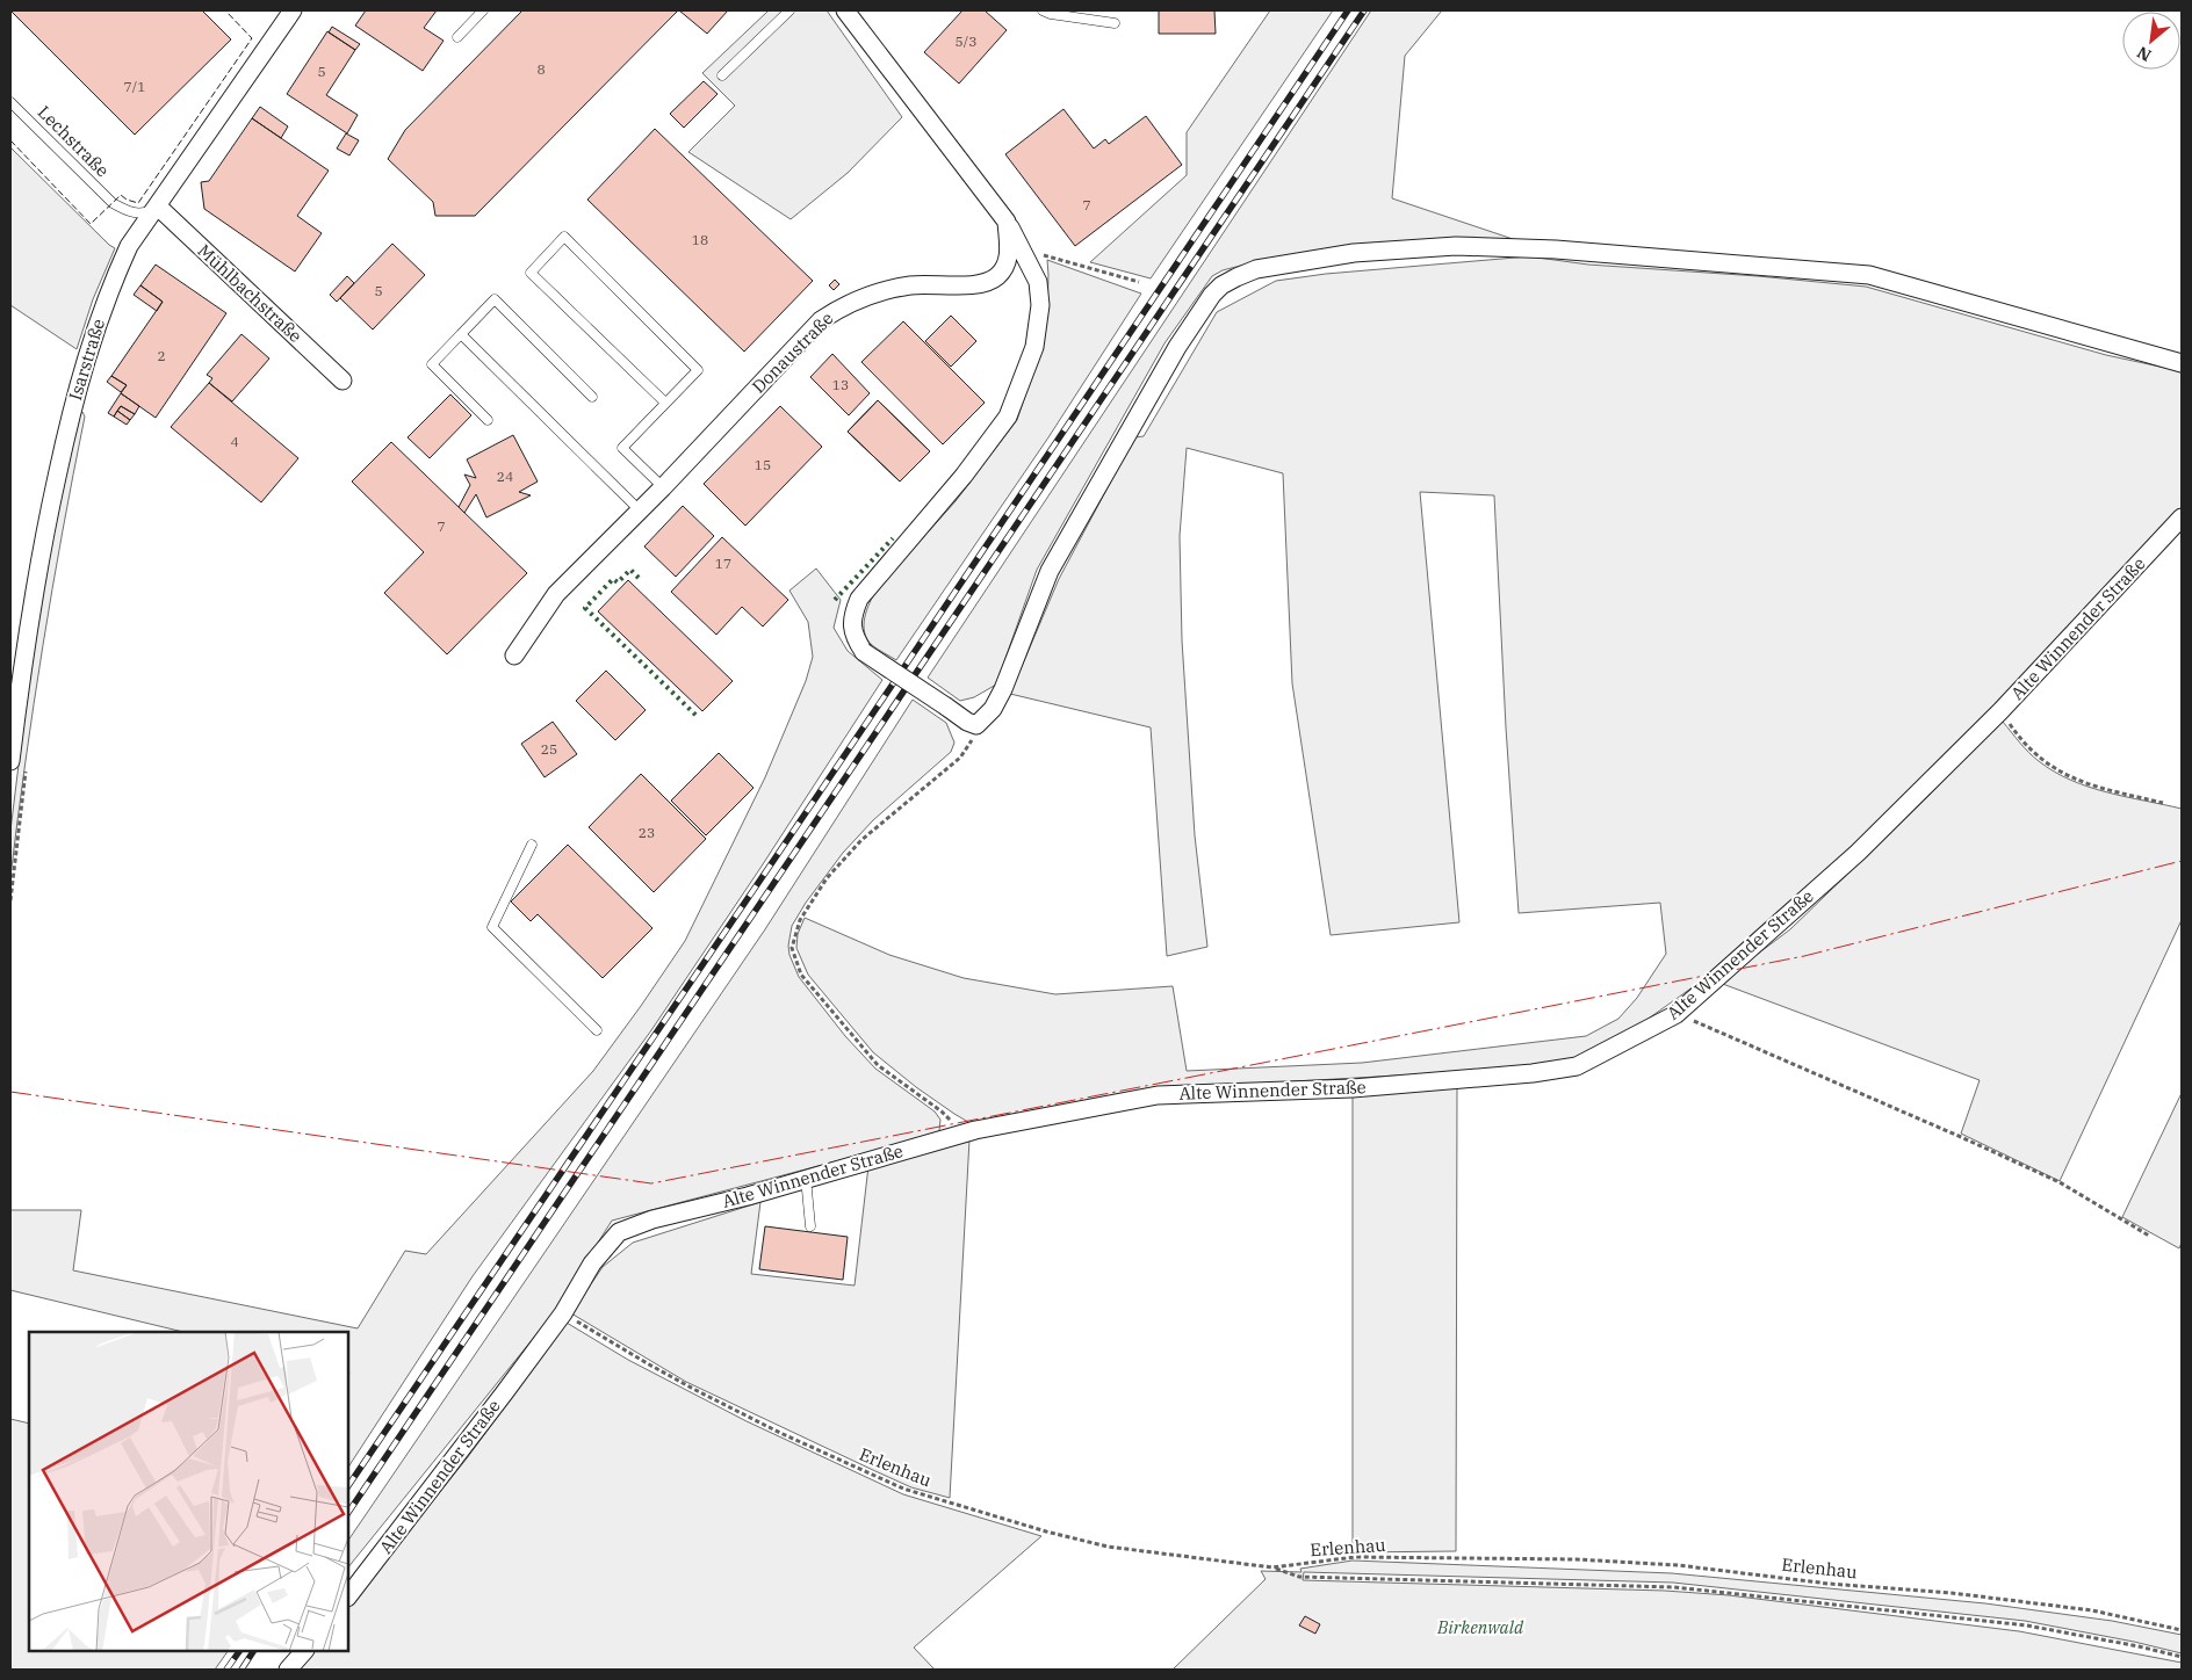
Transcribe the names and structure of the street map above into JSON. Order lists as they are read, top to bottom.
{
  "streets": {
    "street": [
      "Mühlbachstraße",
      "Donaustraße",
      "Isarstraße",
      "Alte Winnender Straße"
    ],
    "lane": ["Lechstraße"],
    "path": ["Erlenhau"]
  },
  "crossings": [
    ["Lechstraße", "Mühlbachstraße"],
    ["Lechstraße", "Isarstraße"],
    ["Mühlbachstraße", "Isarstraße"],
    ["Alte Winnender Straße", "Erlenhau"]
  ],
  "parks": ["Birkenwald"],
  "house_numbers": [
    "5/3",
    "8",
    "5",
    "7/1",
    "7",
    "18",
    "5",
    "2",
    "13",
    "4",
    "15",
    "24",
    "7",
    "17",
    "25",
    "23"
  ],
  "north": "bottom left"
}
